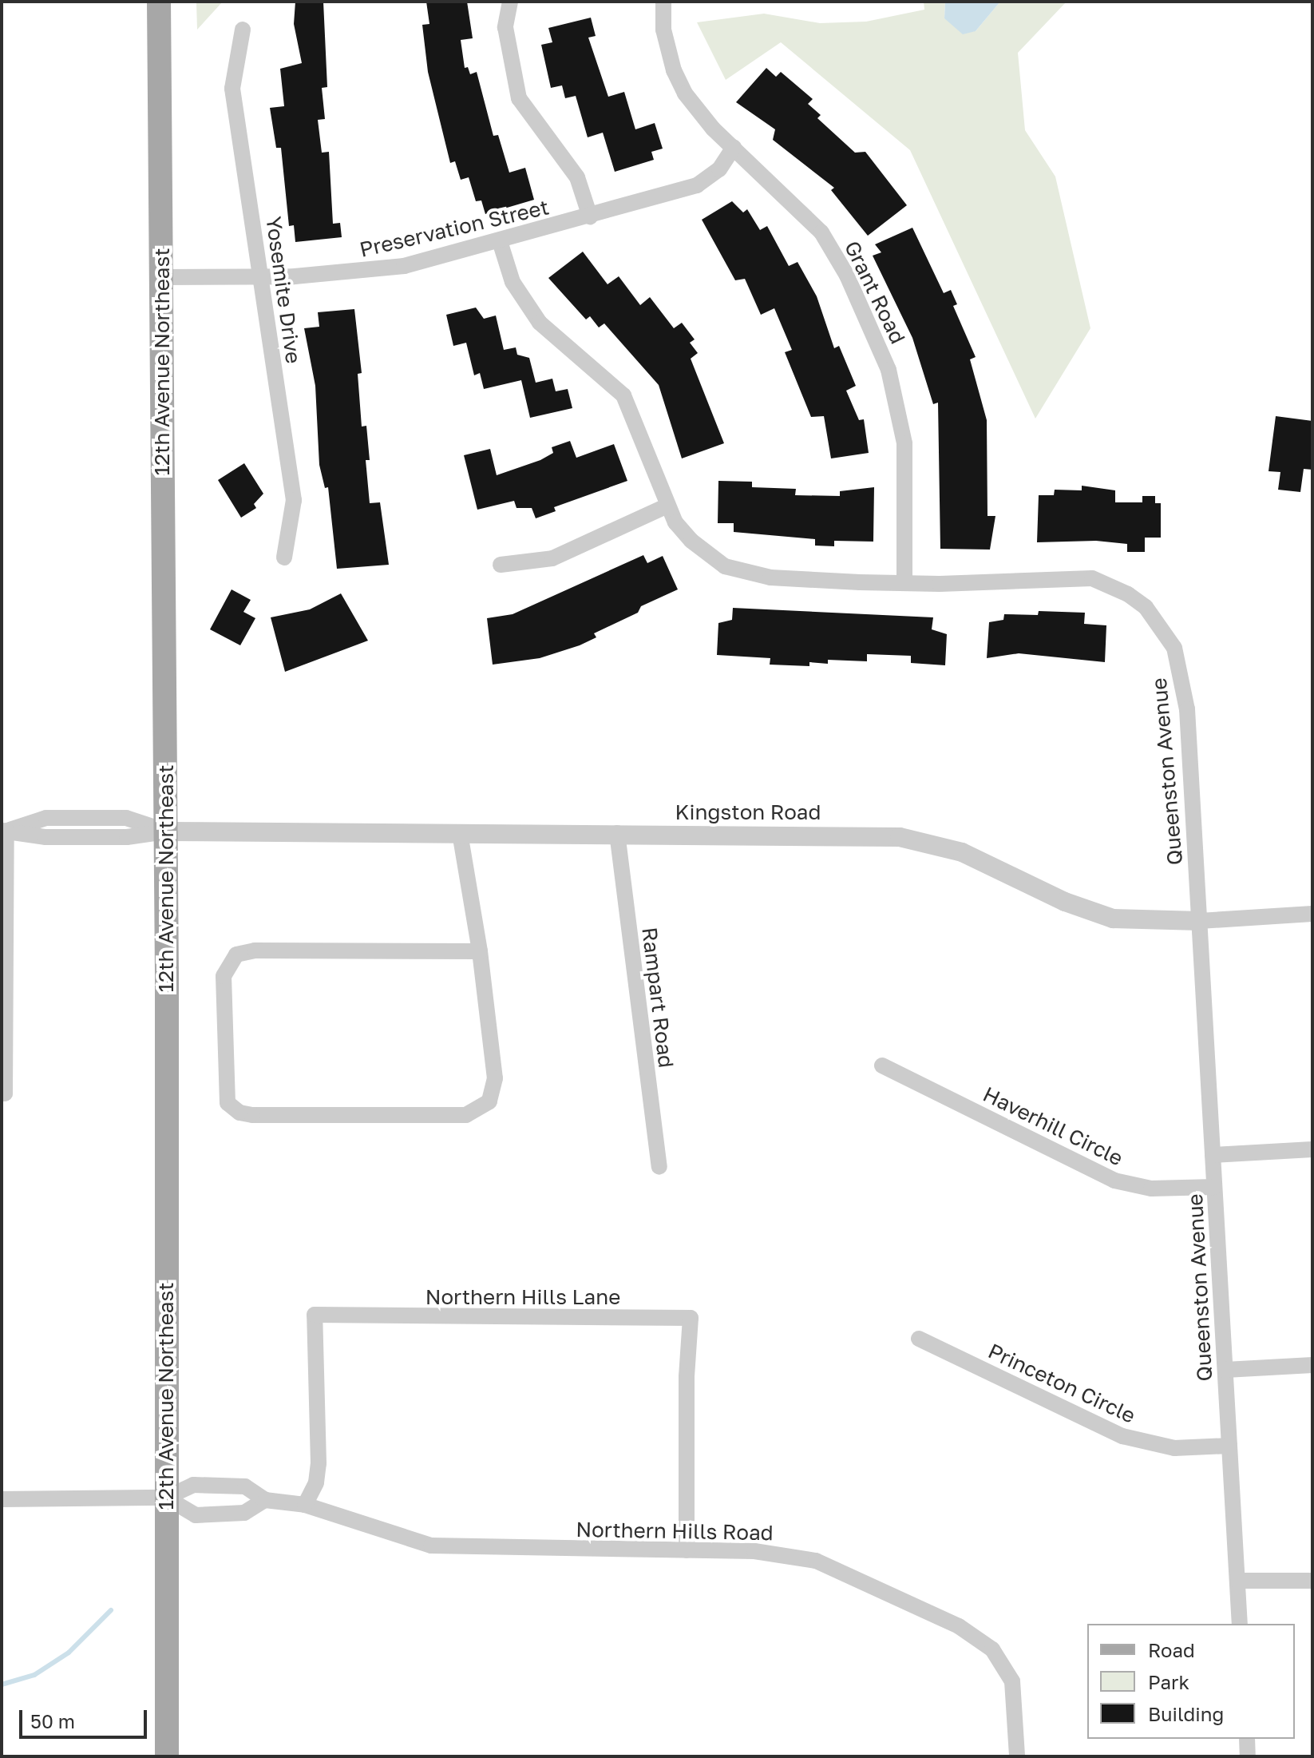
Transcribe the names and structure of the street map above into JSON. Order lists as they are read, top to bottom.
{
  "streets": {
    "main road": ["12th Avenue Northeast"],
    "street": [
      "Preservation Street",
      "Yosemite Drive",
      "Grant Road",
      "Queenston Avenue",
      "Kingston Road",
      "Rampart Road",
      "Haverhill Circle",
      "Northern Hills Lane",
      "Princeton Circle",
      "Northern Hills Road"
    ]
  },
  "crossings": [
    ["Preservation Street", "Yosemite Drive"],
    ["Preservation Street", "Grant Road"],
    ["Preservation Street", "12th Avenue Northeast"],
    ["Preservation Street", "Queenston Avenue"],
    ["Grant Road", "Queenston Avenue"],
    ["12th Avenue Northeast", "Kingston Road"],
    ["12th Avenue Northeast", "Northern Hills Road"],
    ["Queenston Avenue", "Kingston Road"],
    ["Queenston Avenue", "Haverhill Circle"],
    ["Queenston Avenue", "Princeton Circle"],
    ["Kingston Road", "Rampart Road"],
    ["Northern Hills Lane", "Northern Hills Road"]
  ],
  "legend": ["Road", "Park", "Building"],
  "scale_bar": "50 m"
}
